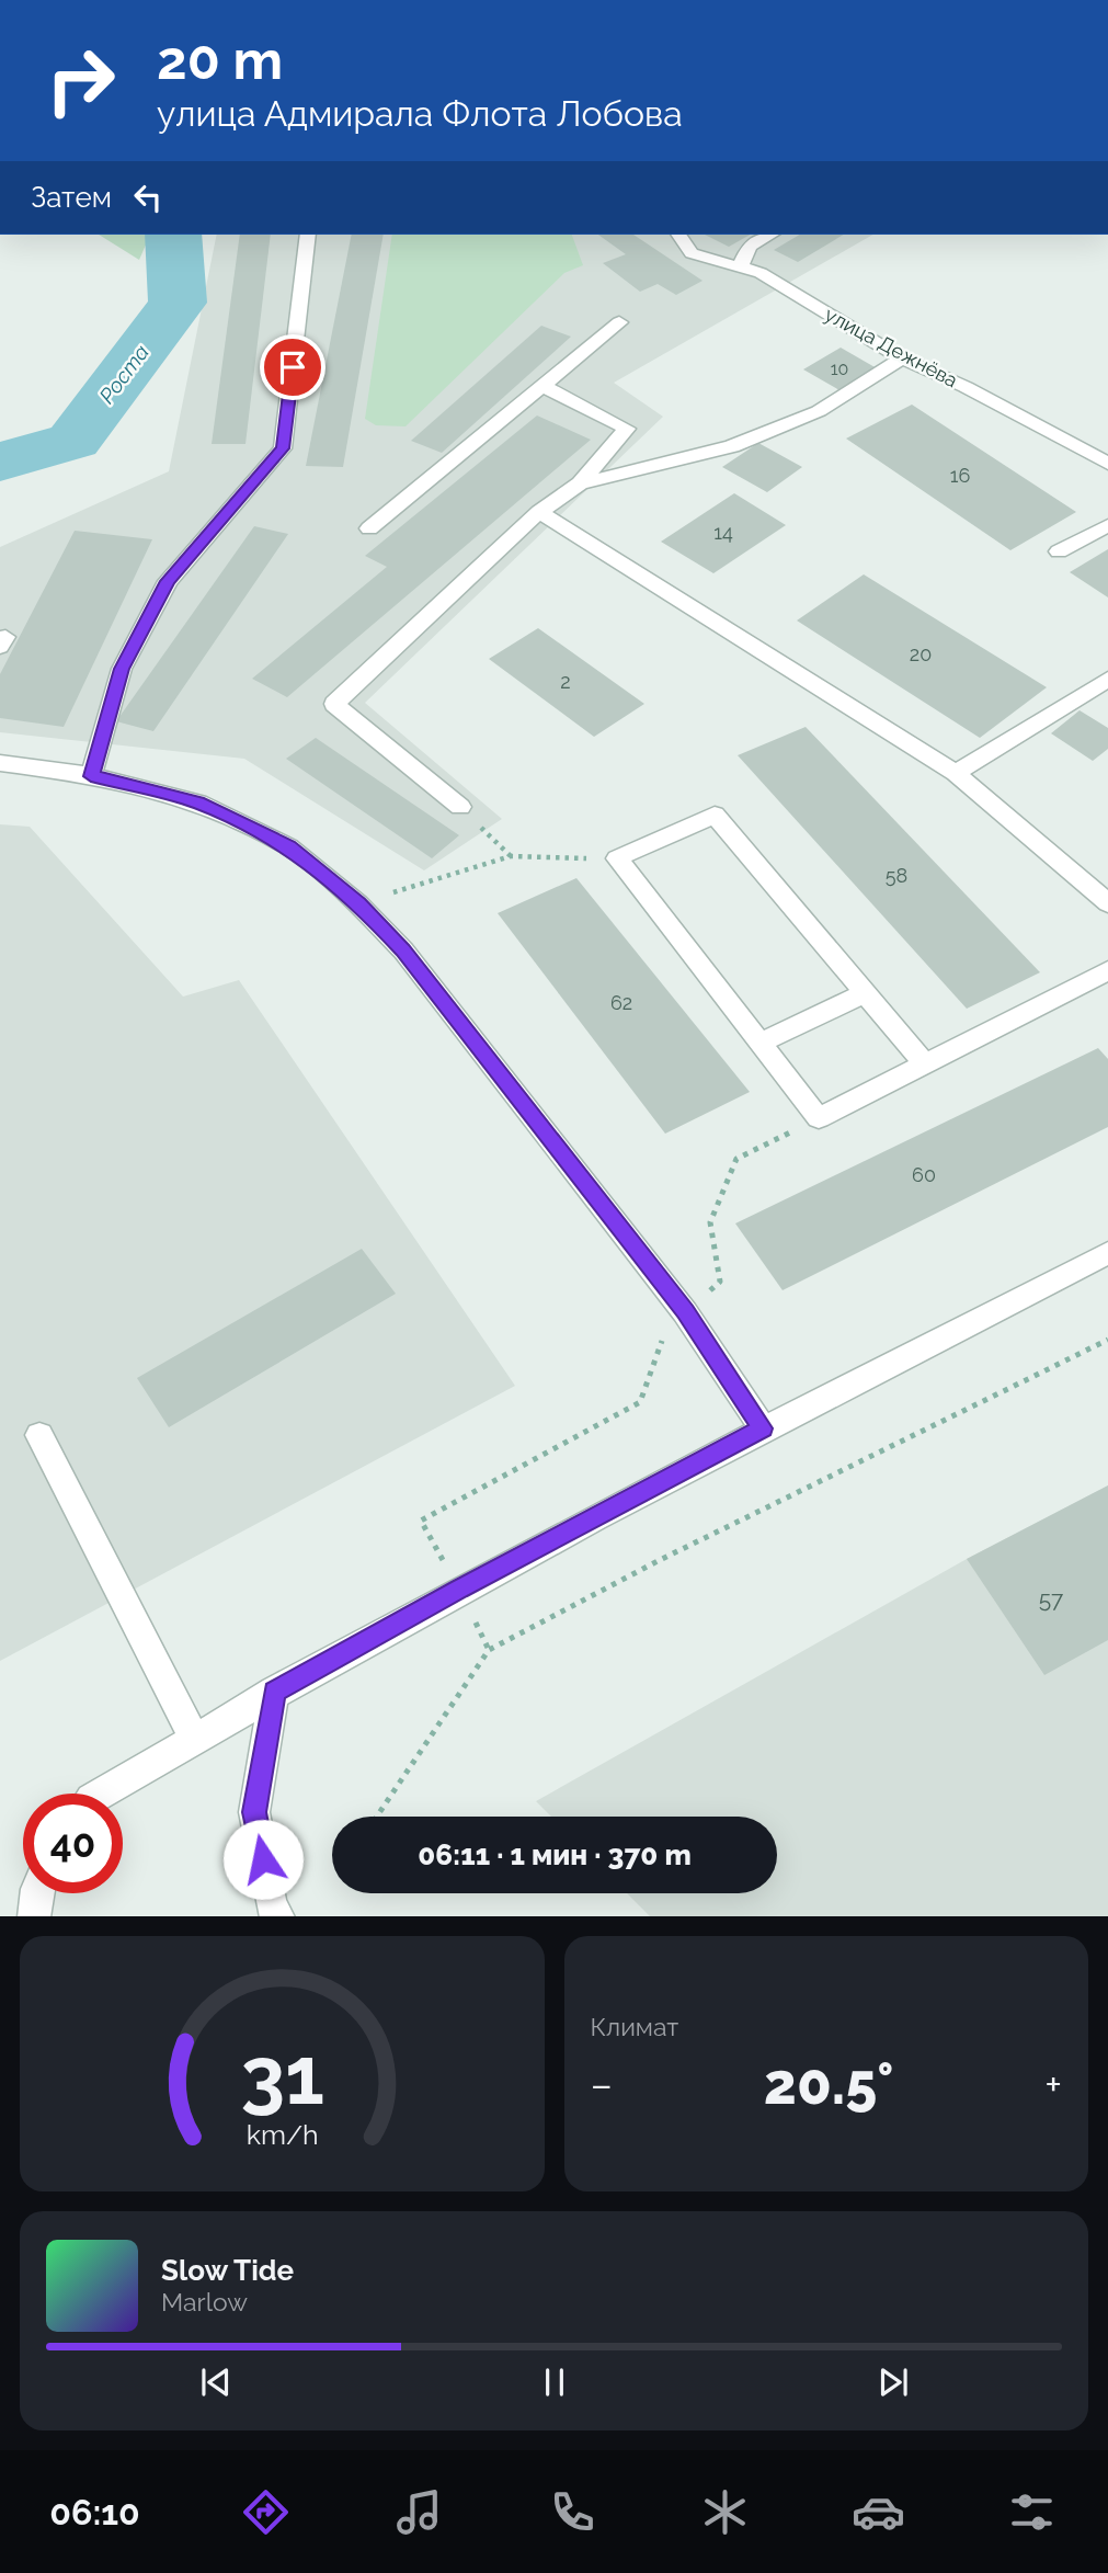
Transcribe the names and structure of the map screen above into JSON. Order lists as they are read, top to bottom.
{
  "streets": {
    "street": ["улица Дежнёва"]
  },
  "water": ["Роста"],
  "house_numbers": [
    "10",
    "16",
    "14",
    "20",
    "2",
    "58",
    "62",
    "60",
    "57"
  ],
  "page": {
    "turn": ["20 m", "улица Адмирала Флота Лобова"],
    "then": "Затем",
    "limit": "40",
    "trip": "06:11 · 1 мин · 370 m",
    "tile": "Климат",
    "heat": ["−", "20.5°", "+"],
    "song": ["Slow Tide", "Marlow"],
    "tabs": "06:10",
    "gauge": ["31", "km/h"]
  }
}
